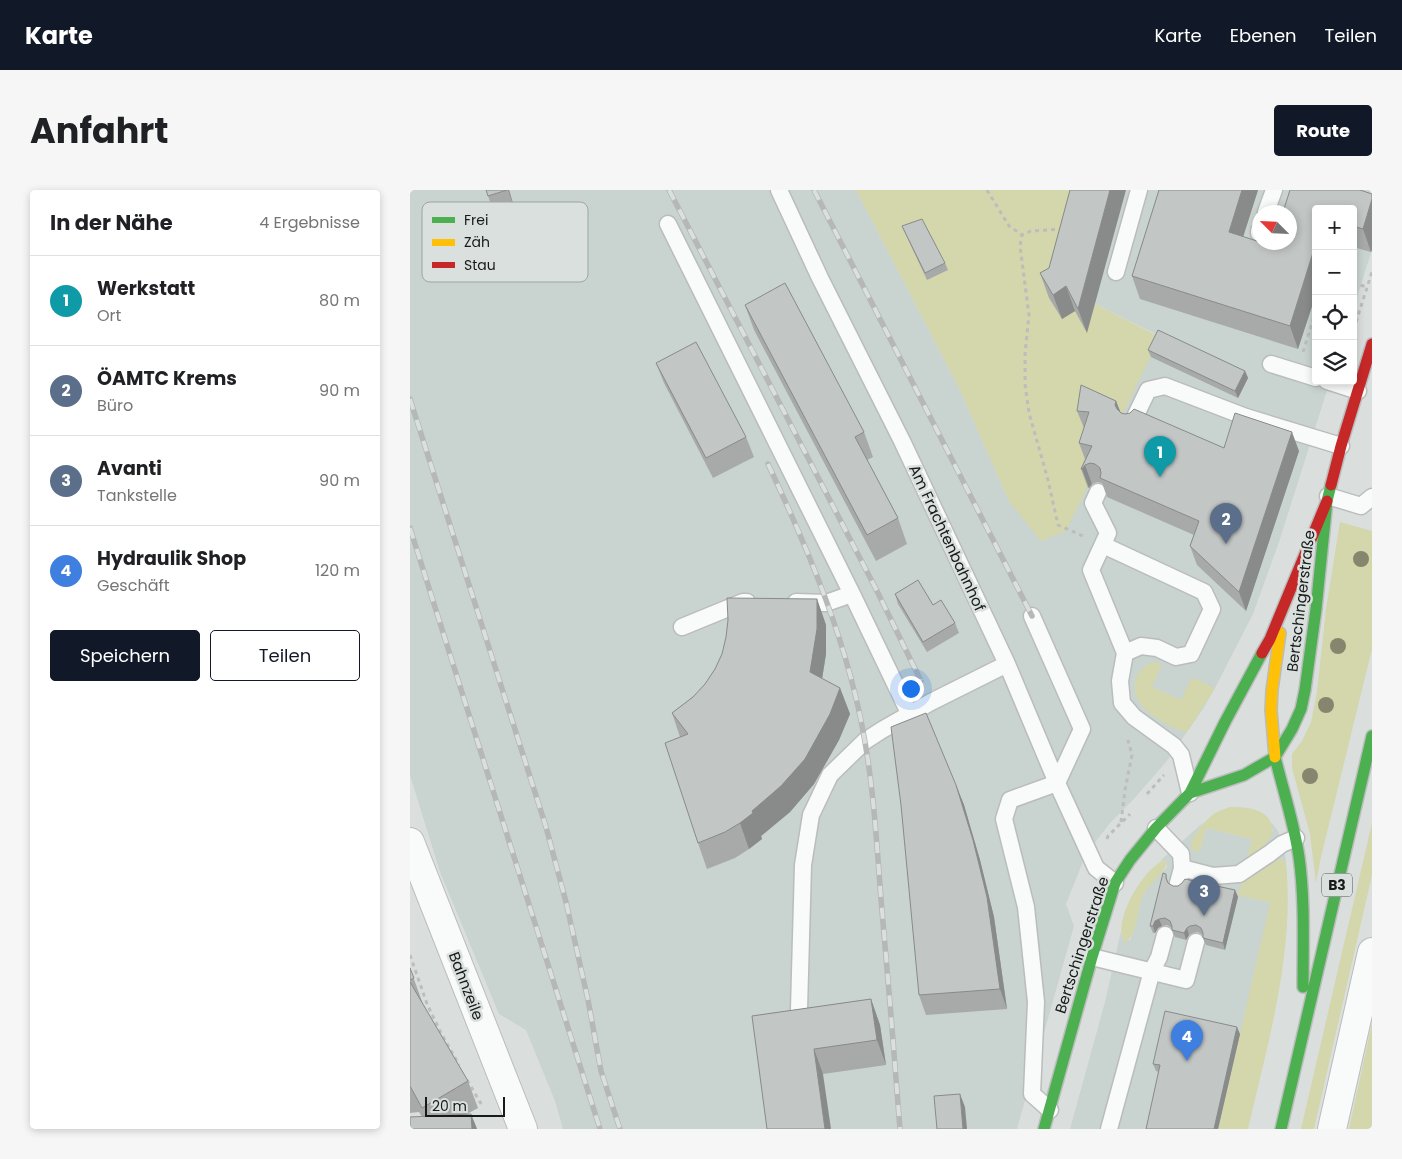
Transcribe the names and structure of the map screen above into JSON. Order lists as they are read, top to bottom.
{
  "streets": {
    "main road": ["Bertschingerstraße", "B3"],
    "street": ["Bahnzeile"],
    "lane": ["Am Frachtenbahnhof"]
  },
  "crossings": [
    ["Am Frachtenbahnhof", "Bertschingerstraße"]
  ],
  "legend": ["Frei", "Zäh", "Stau"],
  "scale_bar": "20 m",
  "north": "top left",
  "page": {
    "header": "Karte",
    "nav": ["Karte", "Ebenen", "Teilen"],
    "title": "Anfahrt",
    "buttons": [
      "Route",
      ["Speichern", "Teilen"]
    ],
    "heading": ["In der Nähe", "4 Ergebnisse"],
    "map_buttons": ["+", "−"],
    "list": [
      {
        "mark": "1",
        "name": "Werkstatt",
        "note": "Ort",
        "value": "80 m"
      },
      {
        "mark": "2",
        "name": "ÖAMTC Krems",
        "note": "Büro",
        "value": "90 m"
      },
      {
        "mark": "3",
        "name": "Avanti",
        "note": "Tankstelle",
        "value": "90 m"
      },
      {
        "mark": "4",
        "name": "Hydraulik Shop",
        "note": "Geschäft",
        "value": "120 m"
      }
    ],
    "pins": [
      "1",
      "2",
      "3",
      "4"
    ],
    "scale": "20 m"
  }
}
